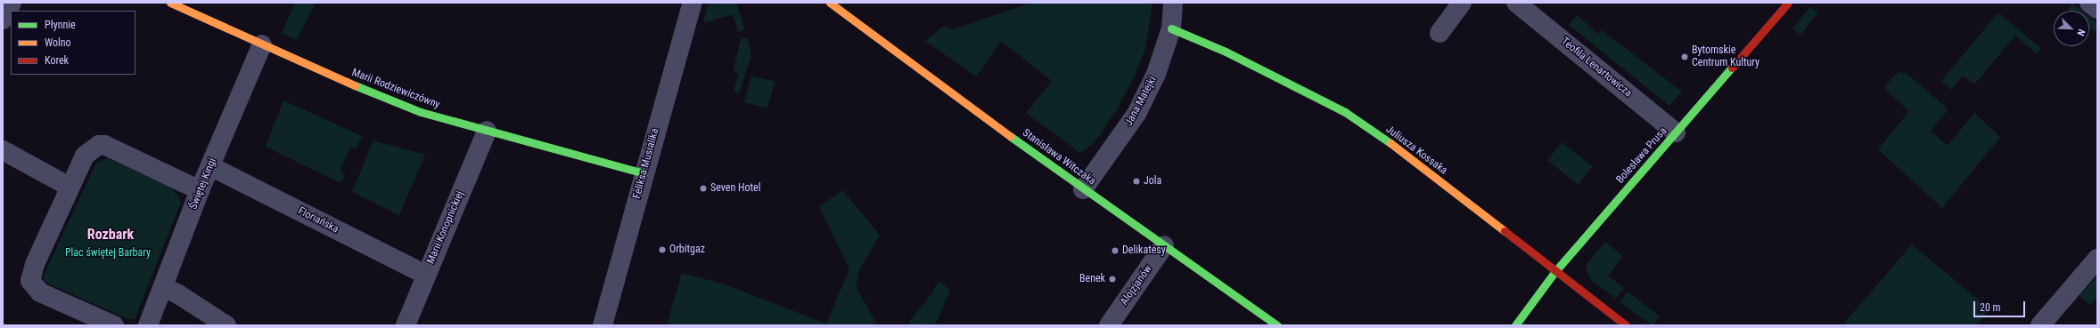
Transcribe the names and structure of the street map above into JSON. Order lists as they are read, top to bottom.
{
  "streets": {
    "street": [
      "Teofila Lenartowicza",
      "Marii Rodziewiczówny",
      "Jana Matejki",
      "Juliusza Kossaka",
      "Bolesława Prusa",
      "Stanisława Witczaka",
      "Feliksa Musialika",
      "Świętej Kingi",
      "Floriańska",
      "Marii Konopnickiej",
      "Alojzjanów"
    ]
  },
  "crossings": [
    ["Teofila Lenartowicza", "Bolesława Prusa"],
    ["Marii Rodziewiczówny", "Feliksa Musialika"],
    ["Marii Rodziewiczówny", "Świętej Kingi"],
    ["Marii Rodziewiczówny", "Marii Konopnickiej"],
    ["Jana Matejki", "Juliusza Kossaka"],
    ["Jana Matejki", "Stanisława Witczaka"],
    ["Juliusza Kossaka", "Bolesława Prusa"],
    ["Stanisława Witczaka", "Alojzjanów"],
    ["Świętej Kingi", "Floriańska"],
    ["Floriańska", "Marii Konopnickiej"]
  ],
  "districts": ["Rozbark"],
  "parks": ["Plac świętej Barbary"],
  "places": [
    "Bytomskie Centrum Kultury",
    "Jola",
    "Seven Hotel",
    "Orbitgaz",
    "Delikatesy",
    "Benek"
  ],
  "legend": ["Płynnie", "Wolno", "Korek"],
  "scale_bar": "20 m",
  "north": "bottom right"
}
